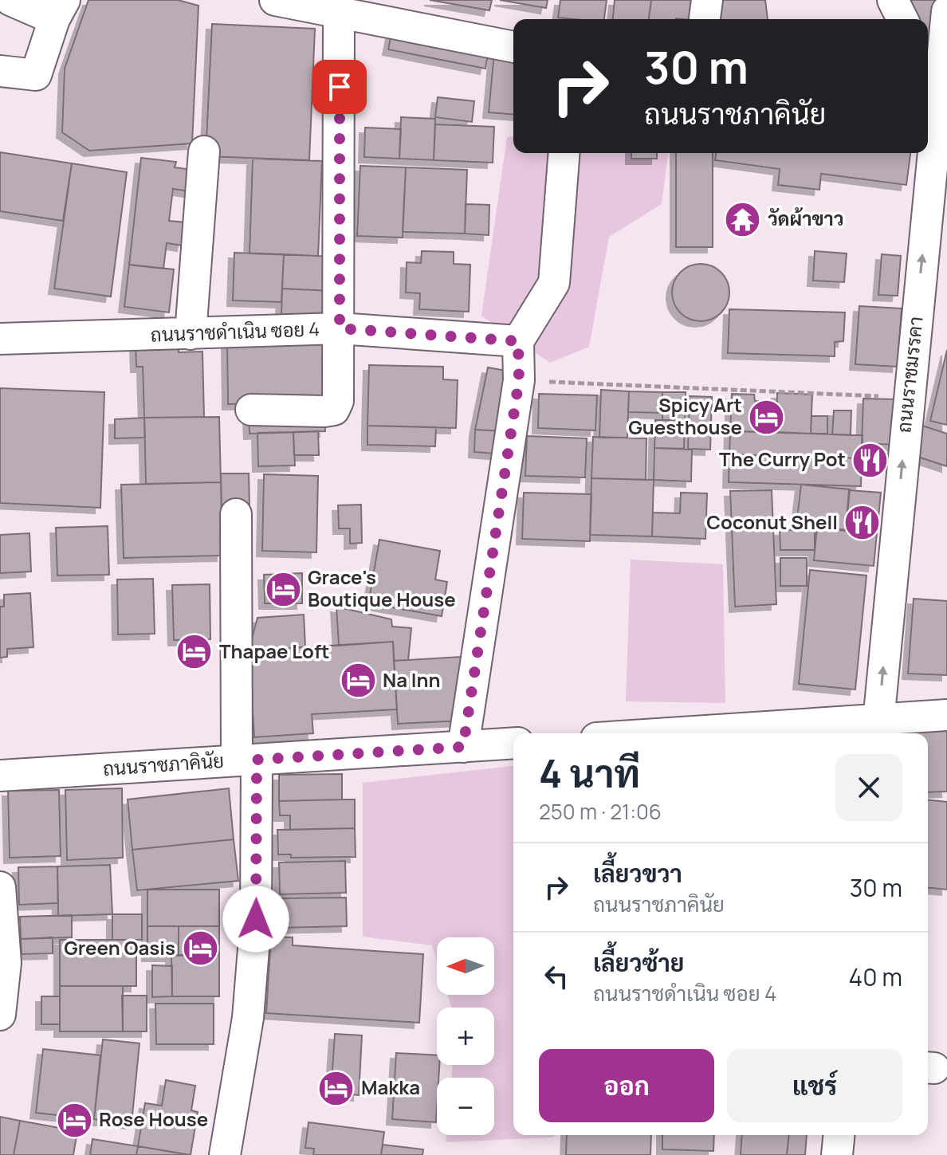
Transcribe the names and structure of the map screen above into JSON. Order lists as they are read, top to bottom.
{
  "streets": {
    "street": ["ถนนราชดำเนิน ซอย 4", "ถนนราชมรรคา", "ถนนราชภาคินัย"]
  },
  "one_way": ["ถนนราชมรรคา"],
  "places": {
    "temple": ["วัดผ้าขาว"],
    "hotel": [
      "Spicy Art Guesthouse",
      "Grace's Boutique House",
      "Thapae Loft",
      "Na Inn",
      "Green Oasis",
      "Makka",
      "Rose House"
    ],
    "restaurant": ["The Curry Pot", "Coconut Shell"]
  },
  "north": "left",
  "page": {
    "turn": ["30 m", "ถนนราชภาคินัย"],
    "heading": ["4 นาที", "250 m · 21:06"],
    "list": [
      {
        "name": "เลี้ยวขวา",
        "note": "ถนนราชภาคินัย",
        "value": "30 m"
      },
      {
        "name": "เลี้ยวซ้าย",
        "note": "ถนนราชดำเนิน ซอย 4",
        "value": "40 m"
      }
    ],
    "map_buttons": ["+", "−"],
    "buttons": ["ออก", "แชร์"]
  }
}
